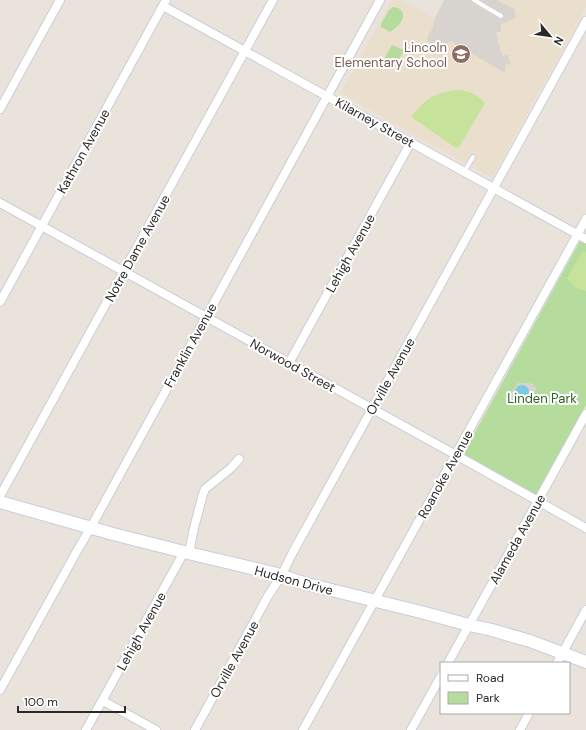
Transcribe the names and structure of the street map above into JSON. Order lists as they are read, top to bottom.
{
  "streets": {
    "street": [
      "Kilarney Street",
      "Kathron Avenue",
      "Notre Dame Avenue",
      "Lehigh Avenue",
      "Franklin Avenue",
      "Norwood Street",
      "Orville Avenue",
      "Roanoke Avenue",
      "Alameda Avenue",
      "Hudson Drive"
    ]
  },
  "crossings": [
    ["Kilarney Street", "Kathron Avenue"],
    ["Kilarney Street", "Notre Dame Avenue"],
    ["Kilarney Street", "Lehigh Avenue"],
    ["Kilarney Street", "Franklin Avenue"],
    ["Kilarney Street", "Orville Avenue"],
    ["Kilarney Street", "Roanoke Avenue"],
    ["Kathron Avenue", "Norwood Street"],
    ["Notre Dame Avenue", "Norwood Street"],
    ["Lehigh Avenue", "Norwood Street"],
    ["Lehigh Avenue", "Hudson Drive"],
    ["Franklin Avenue", "Norwood Street"],
    ["Franklin Avenue", "Hudson Drive"],
    ["Norwood Street", "Orville Avenue"],
    ["Norwood Street", "Roanoke Avenue"],
    ["Norwood Street", "Alameda Avenue"],
    ["Orville Avenue", "Hudson Drive"],
    ["Roanoke Avenue", "Hudson Drive"],
    ["Alameda Avenue", "Hudson Drive"]
  ],
  "parks": ["Linden Park"],
  "places": {
    "school or university": ["Lincoln Elementary School"]
  },
  "legend": ["Road", "Park"],
  "scale_bar": "100 m",
  "north": "bottom right"
}
